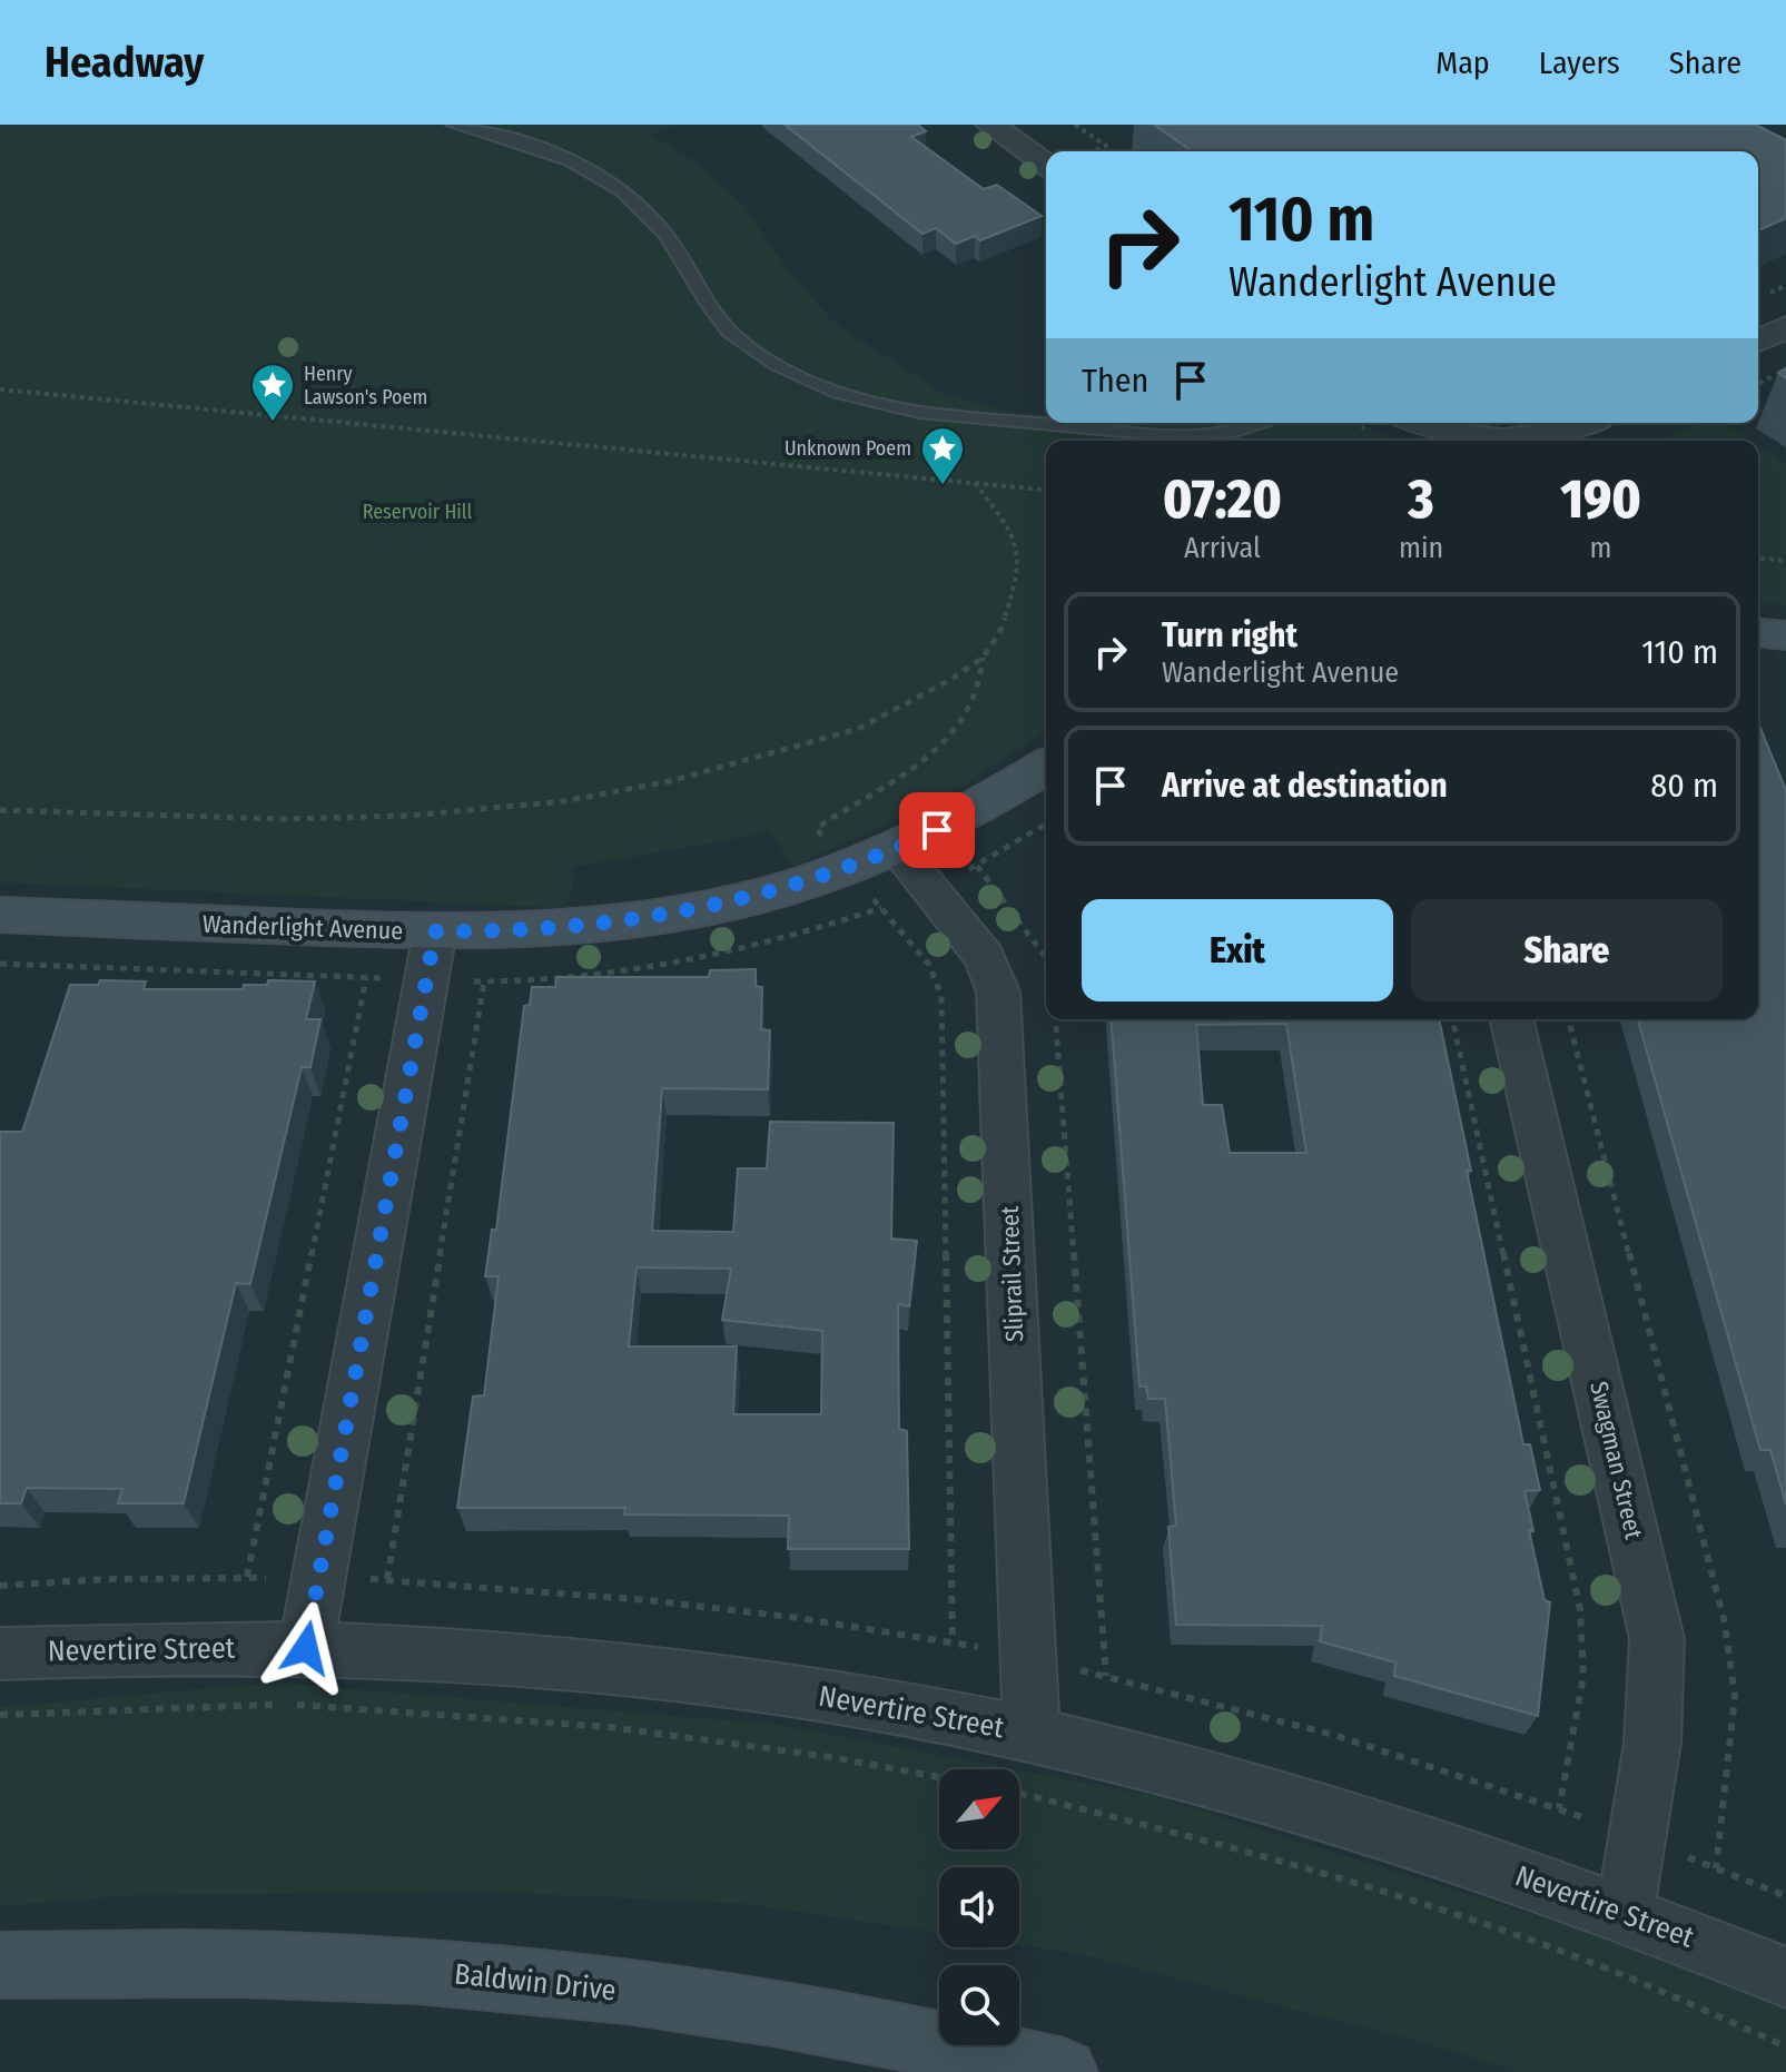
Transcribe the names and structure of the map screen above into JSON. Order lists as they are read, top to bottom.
{
  "streets": {
    "street": [
      "Wanderlight Avenue",
      "Sliprail Street",
      "Swagman Street",
      "Nevertire Street",
      "Baldwin Drive"
    ]
  },
  "crossings": [
    ["Wanderlight Avenue", "Sliprail Street"],
    ["Sliprail Street", "Nevertire Street"],
    ["Swagman Street", "Nevertire Street"]
  ],
  "parks": ["Reservoir Hill"],
  "places": {
    "place": ["Henry Lawson's Poem", "Unknown Poem"]
  },
  "north": "top right",
  "page": {
    "header": "Headway",
    "nav": ["Map", "Layers", "Share"],
    "turn": ["110 m", "Wanderlight Avenue"],
    "then": "Then",
    "eta": [
      "07:20",
      "Arrival",
      "3",
      "min",
      "190",
      "m"
    ],
    "list": [
      {
        "name": "Turn right",
        "note": "Wanderlight Avenue",
        "value": "110 m"
      },
      {
        "name": "Arrive at destination",
        "value": "80 m"
      }
    ],
    "buttons": ["Exit", "Share"]
  }
}
